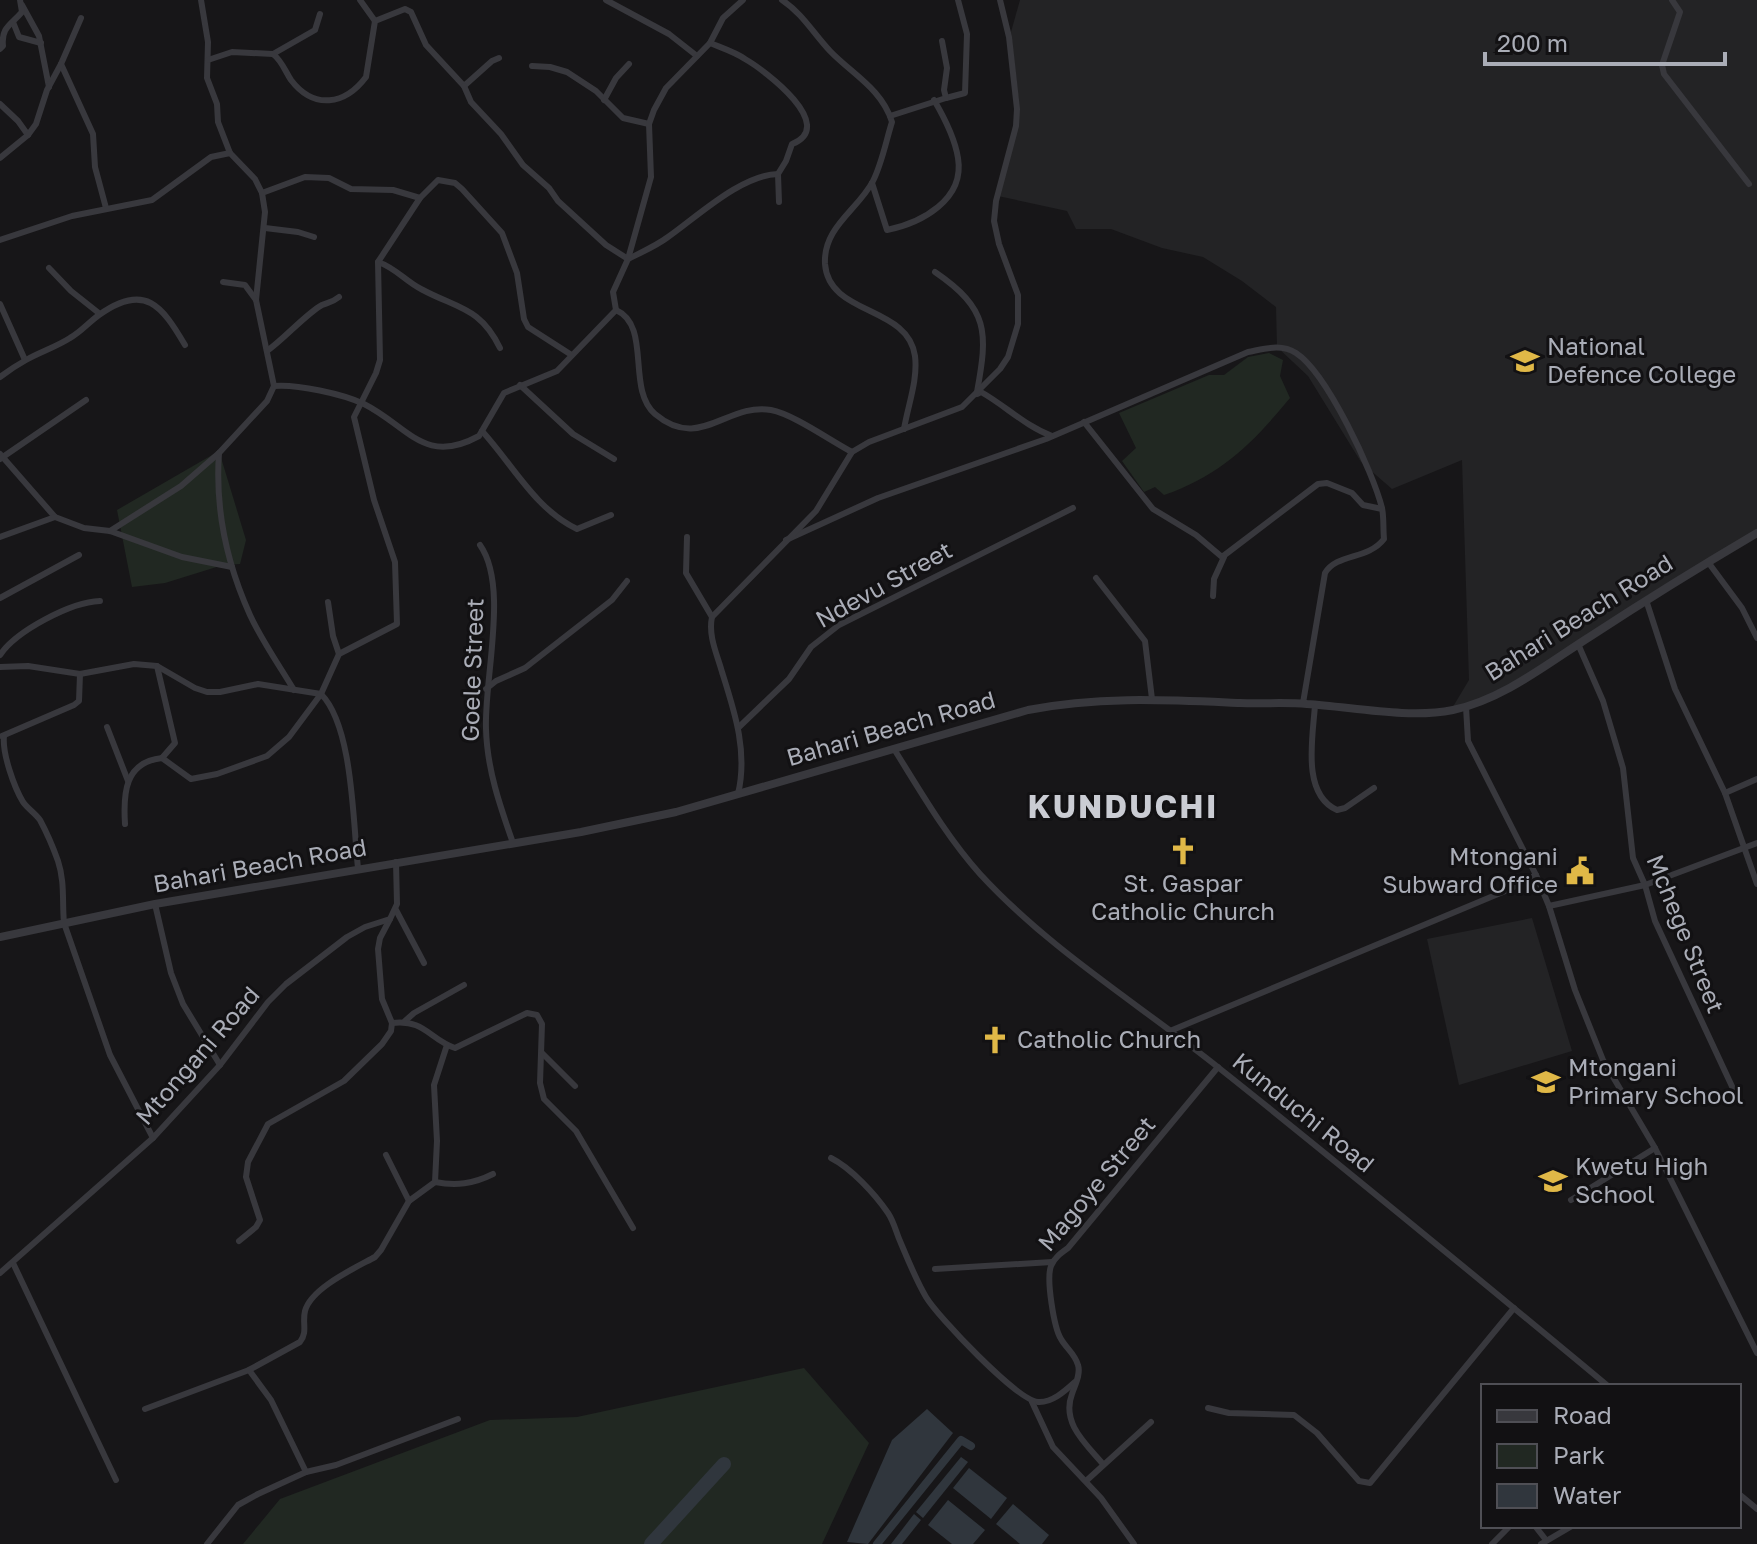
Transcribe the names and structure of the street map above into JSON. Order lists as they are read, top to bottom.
{
  "streets": {
    "street": [
      "Ndevu Street",
      "Bahari Beach Road",
      "Goele Street",
      "Mchege Street",
      "Mtongani Road",
      "Kunduchi Road",
      "Magoye Street"
    ]
  },
  "crossings": [
    ["Bahari Beach Road", "Goele Street"],
    ["Bahari Beach Road", "Mchege Street"],
    ["Bahari Beach Road", "Kunduchi Road"],
    ["Kunduchi Road", "Magoye Street"]
  ],
  "districts": ["KUNDUCHI"],
  "places": {
    "school or university": ["National Defence College", "Mtongani Primary School", "Kwetu High School"],
    "church": ["St. Gaspar Catholic Church", "Catholic Church"],
    "public building": ["Mtongani Subward Office"]
  },
  "legend": ["Road", "Park", "Water"],
  "scale_bar": "200 m"
}
